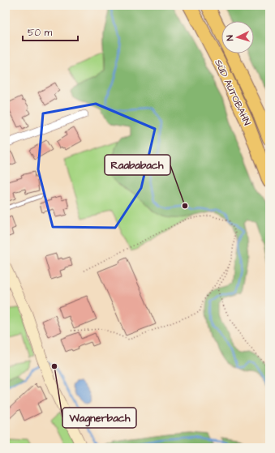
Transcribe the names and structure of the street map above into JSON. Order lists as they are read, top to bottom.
{
  "streets": {
    "highway": ["SÜD AUTOBAHN"]
  },
  "places": ["Raababach", "Wagnerbach"],
  "scale_bar": "50 m",
  "north": "left"
}
